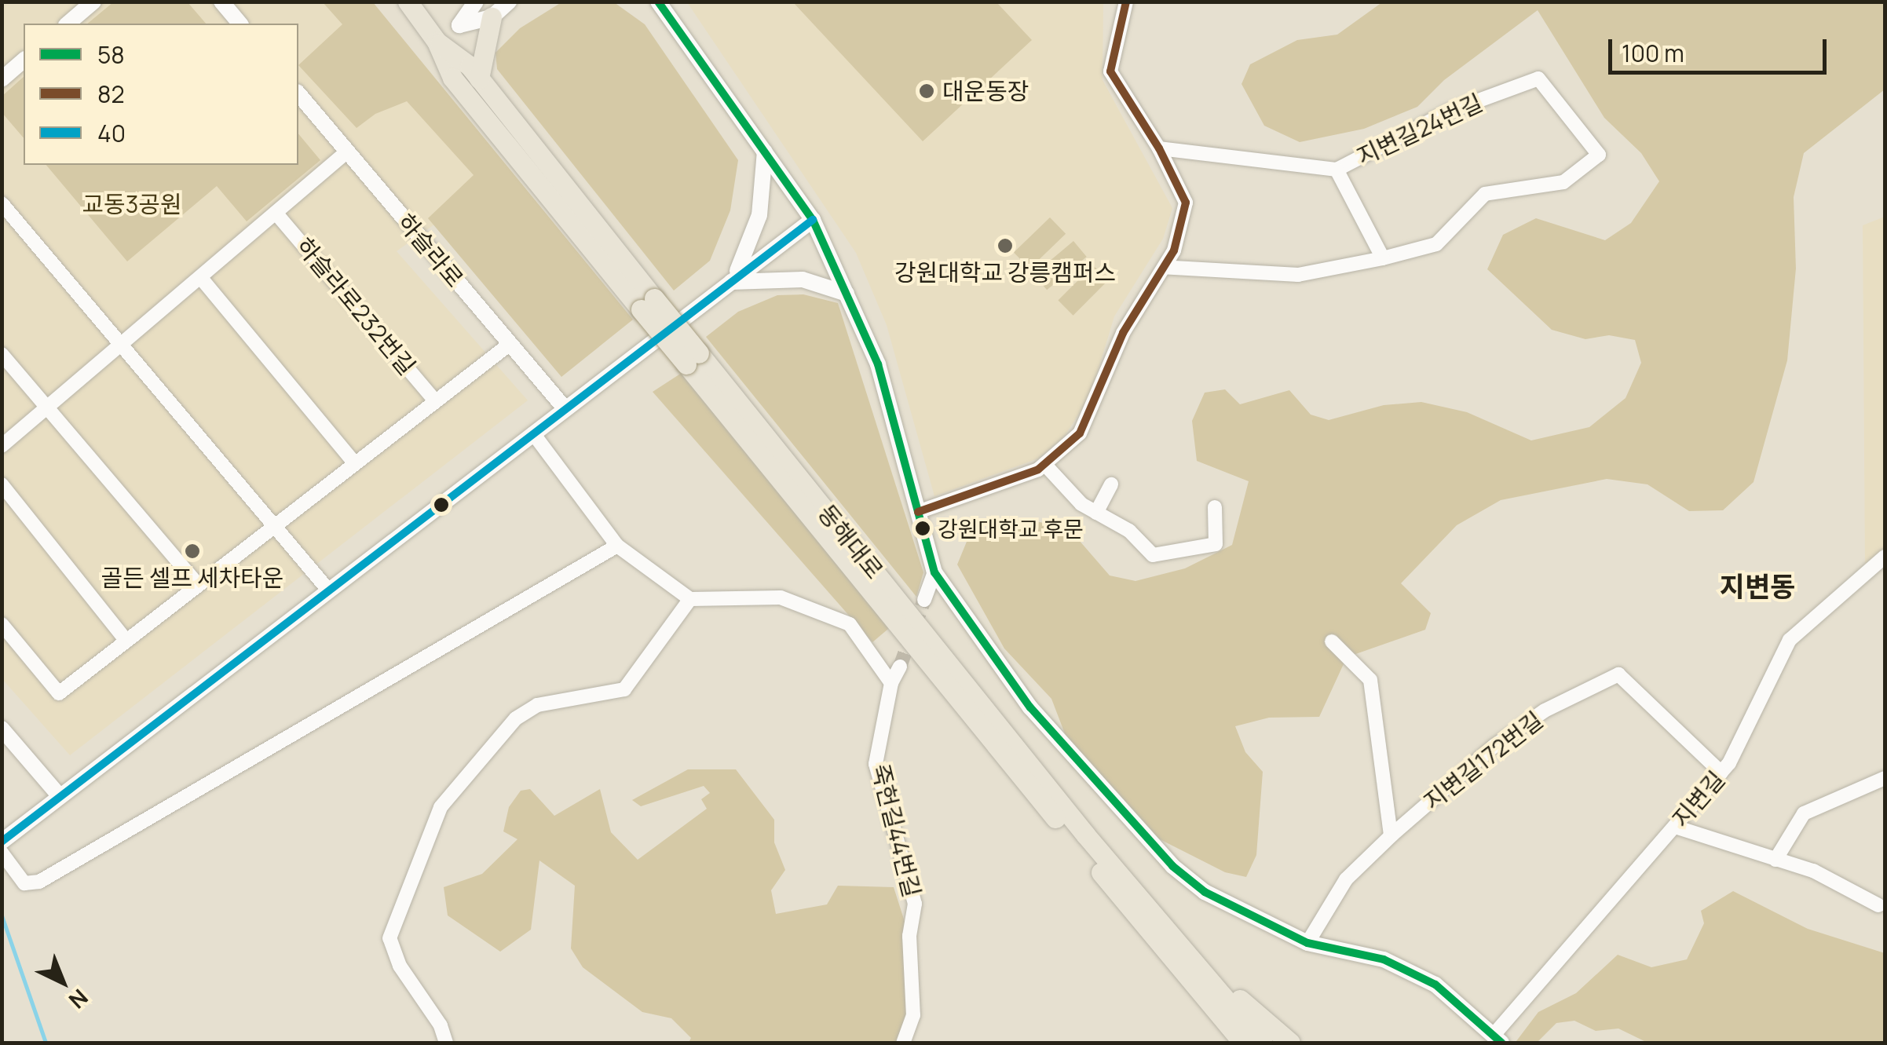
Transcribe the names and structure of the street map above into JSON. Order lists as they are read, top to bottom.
{
  "streets": {
    "main road": ["동해대로"],
    "street": [
      "지변길24번길",
      "하슬라로",
      "하슬라로232번길",
      "지변길172번길",
      "지변길",
      "죽헌길44번길"
    ]
  },
  "crossings": [
    ["지변길172번길", "지변길"]
  ],
  "districts": ["지변동"],
  "parks": ["교동3공원"],
  "places": [
    "대운동장",
    "강원대학교 강릉캠퍼스",
    "강원대학교 후문",
    "골든 셀프 세차타운"
  ],
  "lines": ["transit line 58", "transit line 82", "transit line 40"],
  "legend": ["58", "82", "40"],
  "scale_bar": "100 m",
  "north": "bottom right"
}
